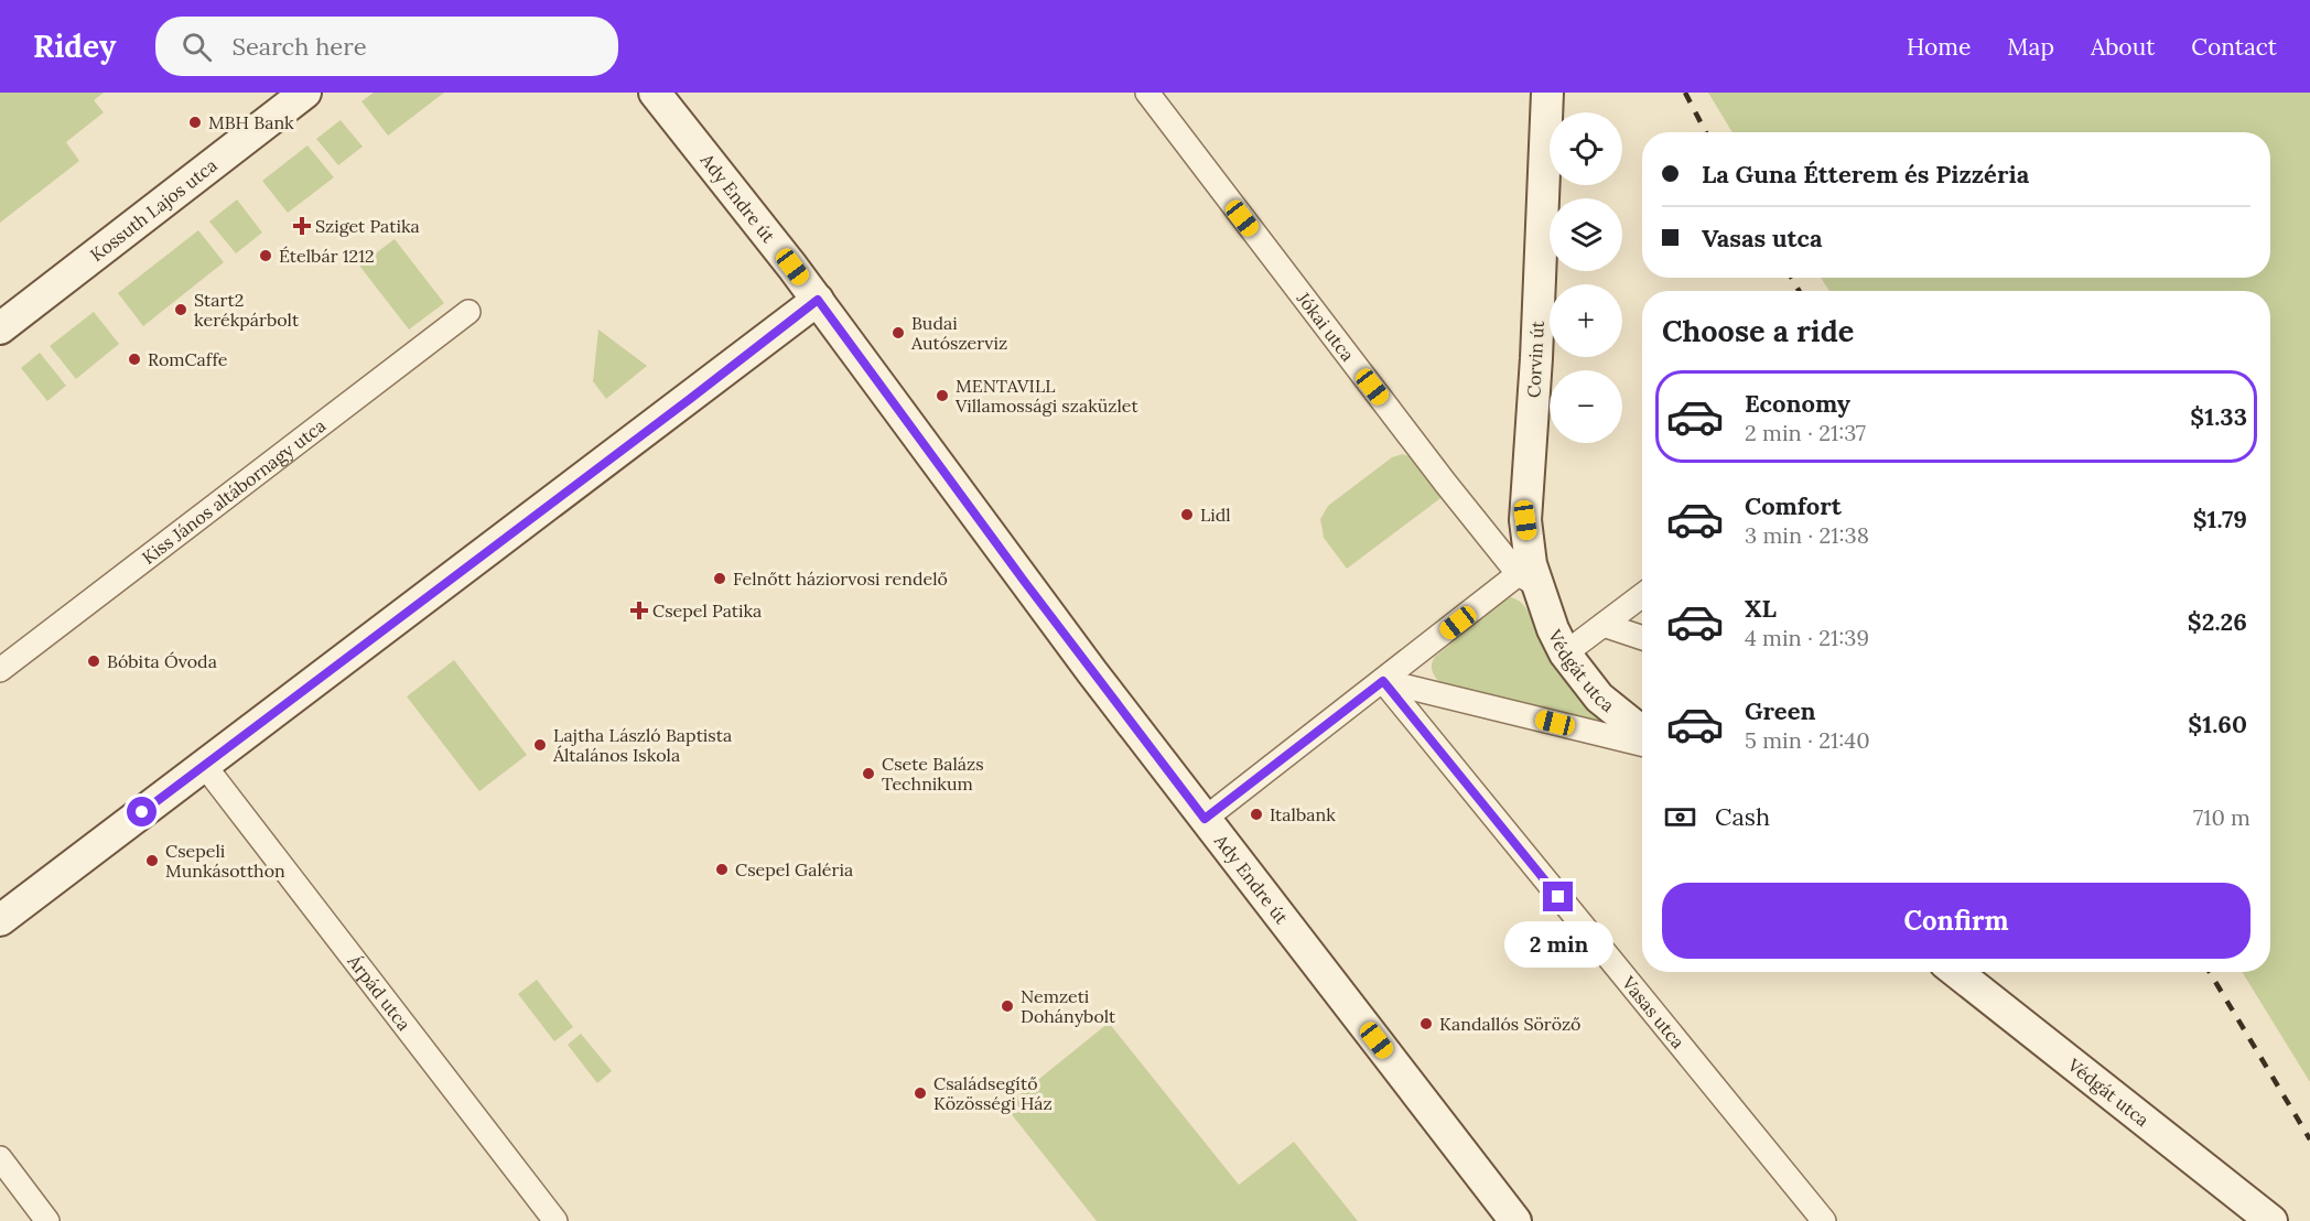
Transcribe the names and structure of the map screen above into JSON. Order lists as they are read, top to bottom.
{
  "streets": {
    "street": [
      "Ady Endre út",
      "Kossuth Lajos utca",
      "Jókai utca",
      "Corvin út",
      "Kiss János altábornagy utca",
      "Védgát utca",
      "Árpád utca",
      "Vasas utca"
    ]
  },
  "crossings": [
    ["Jókai utca", "Corvin út"],
    ["Jókai utca", "Védgát utca"],
    ["Corvin út", "Védgát utca"],
    ["Védgát utca", "Vasas utca"]
  ],
  "places": {
    "other": [
      "MBH Bank",
      "Ételbár 1212",
      "Start2 kerékpárbolt",
      "Budai Autószerviz",
      "RomCaffe",
      "MENTAVILL Villamossági szaküzlet",
      "Lidl",
      "Felnőtt háziorvosi rendelő",
      "Bóbita Óvoda",
      "Lajtha László Baptista Általános Iskola",
      "Csete Balázs Technikum",
      "Italbank",
      "Csepeli Munkásotthon",
      "Csepel Galéria",
      "Nemzeti Dohánybolt",
      "Kandallós Söröző",
      "Családsegítő Közösségi Ház"
    ],
    "health": ["Sziget Patika", "Csepel Patika"]
  },
  "page": {
    "header": "Ridey",
    "search": "Search here",
    "nav": [
      "Home",
      "Map",
      "About",
      "Contact"
    ],
    "map_buttons": ["+", "−"],
    "banner": ["La Guna Étterem és Pizzéria", "Vasas utca"],
    "heading": "Choose a ride",
    "list": [
      {
        "name": "Economy",
        "note": "2 min · 21:37",
        "value": "$1.33"
      },
      {
        "name": "Comfort",
        "note": "3 min · 21:38",
        "value": "$1.79"
      },
      {
        "name": "XL",
        "note": "4 min · 21:39",
        "value": "$2.26"
      },
      {
        "name": "Green",
        "note": "5 min · 21:40",
        "value": "$1.60"
      }
    ],
    "pay": ["Cash", "710 m"],
    "buttons": "Confirm",
    "bubble": "2 min"
  }
}
